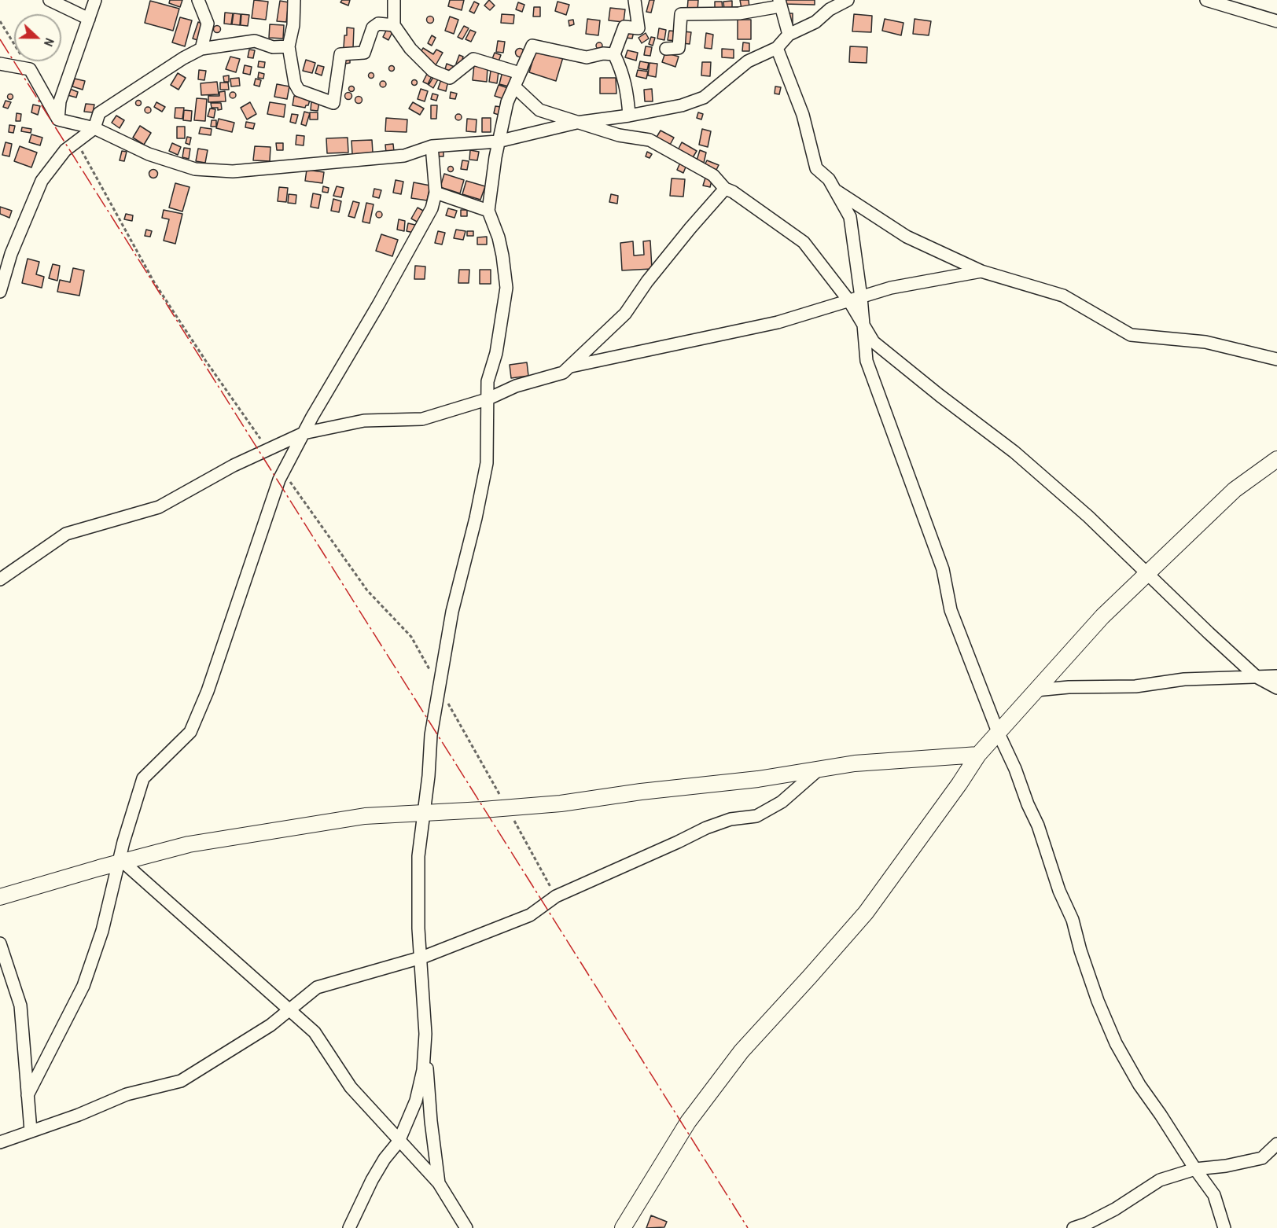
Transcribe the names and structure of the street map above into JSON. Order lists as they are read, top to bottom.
{
  "north": "right"
}
